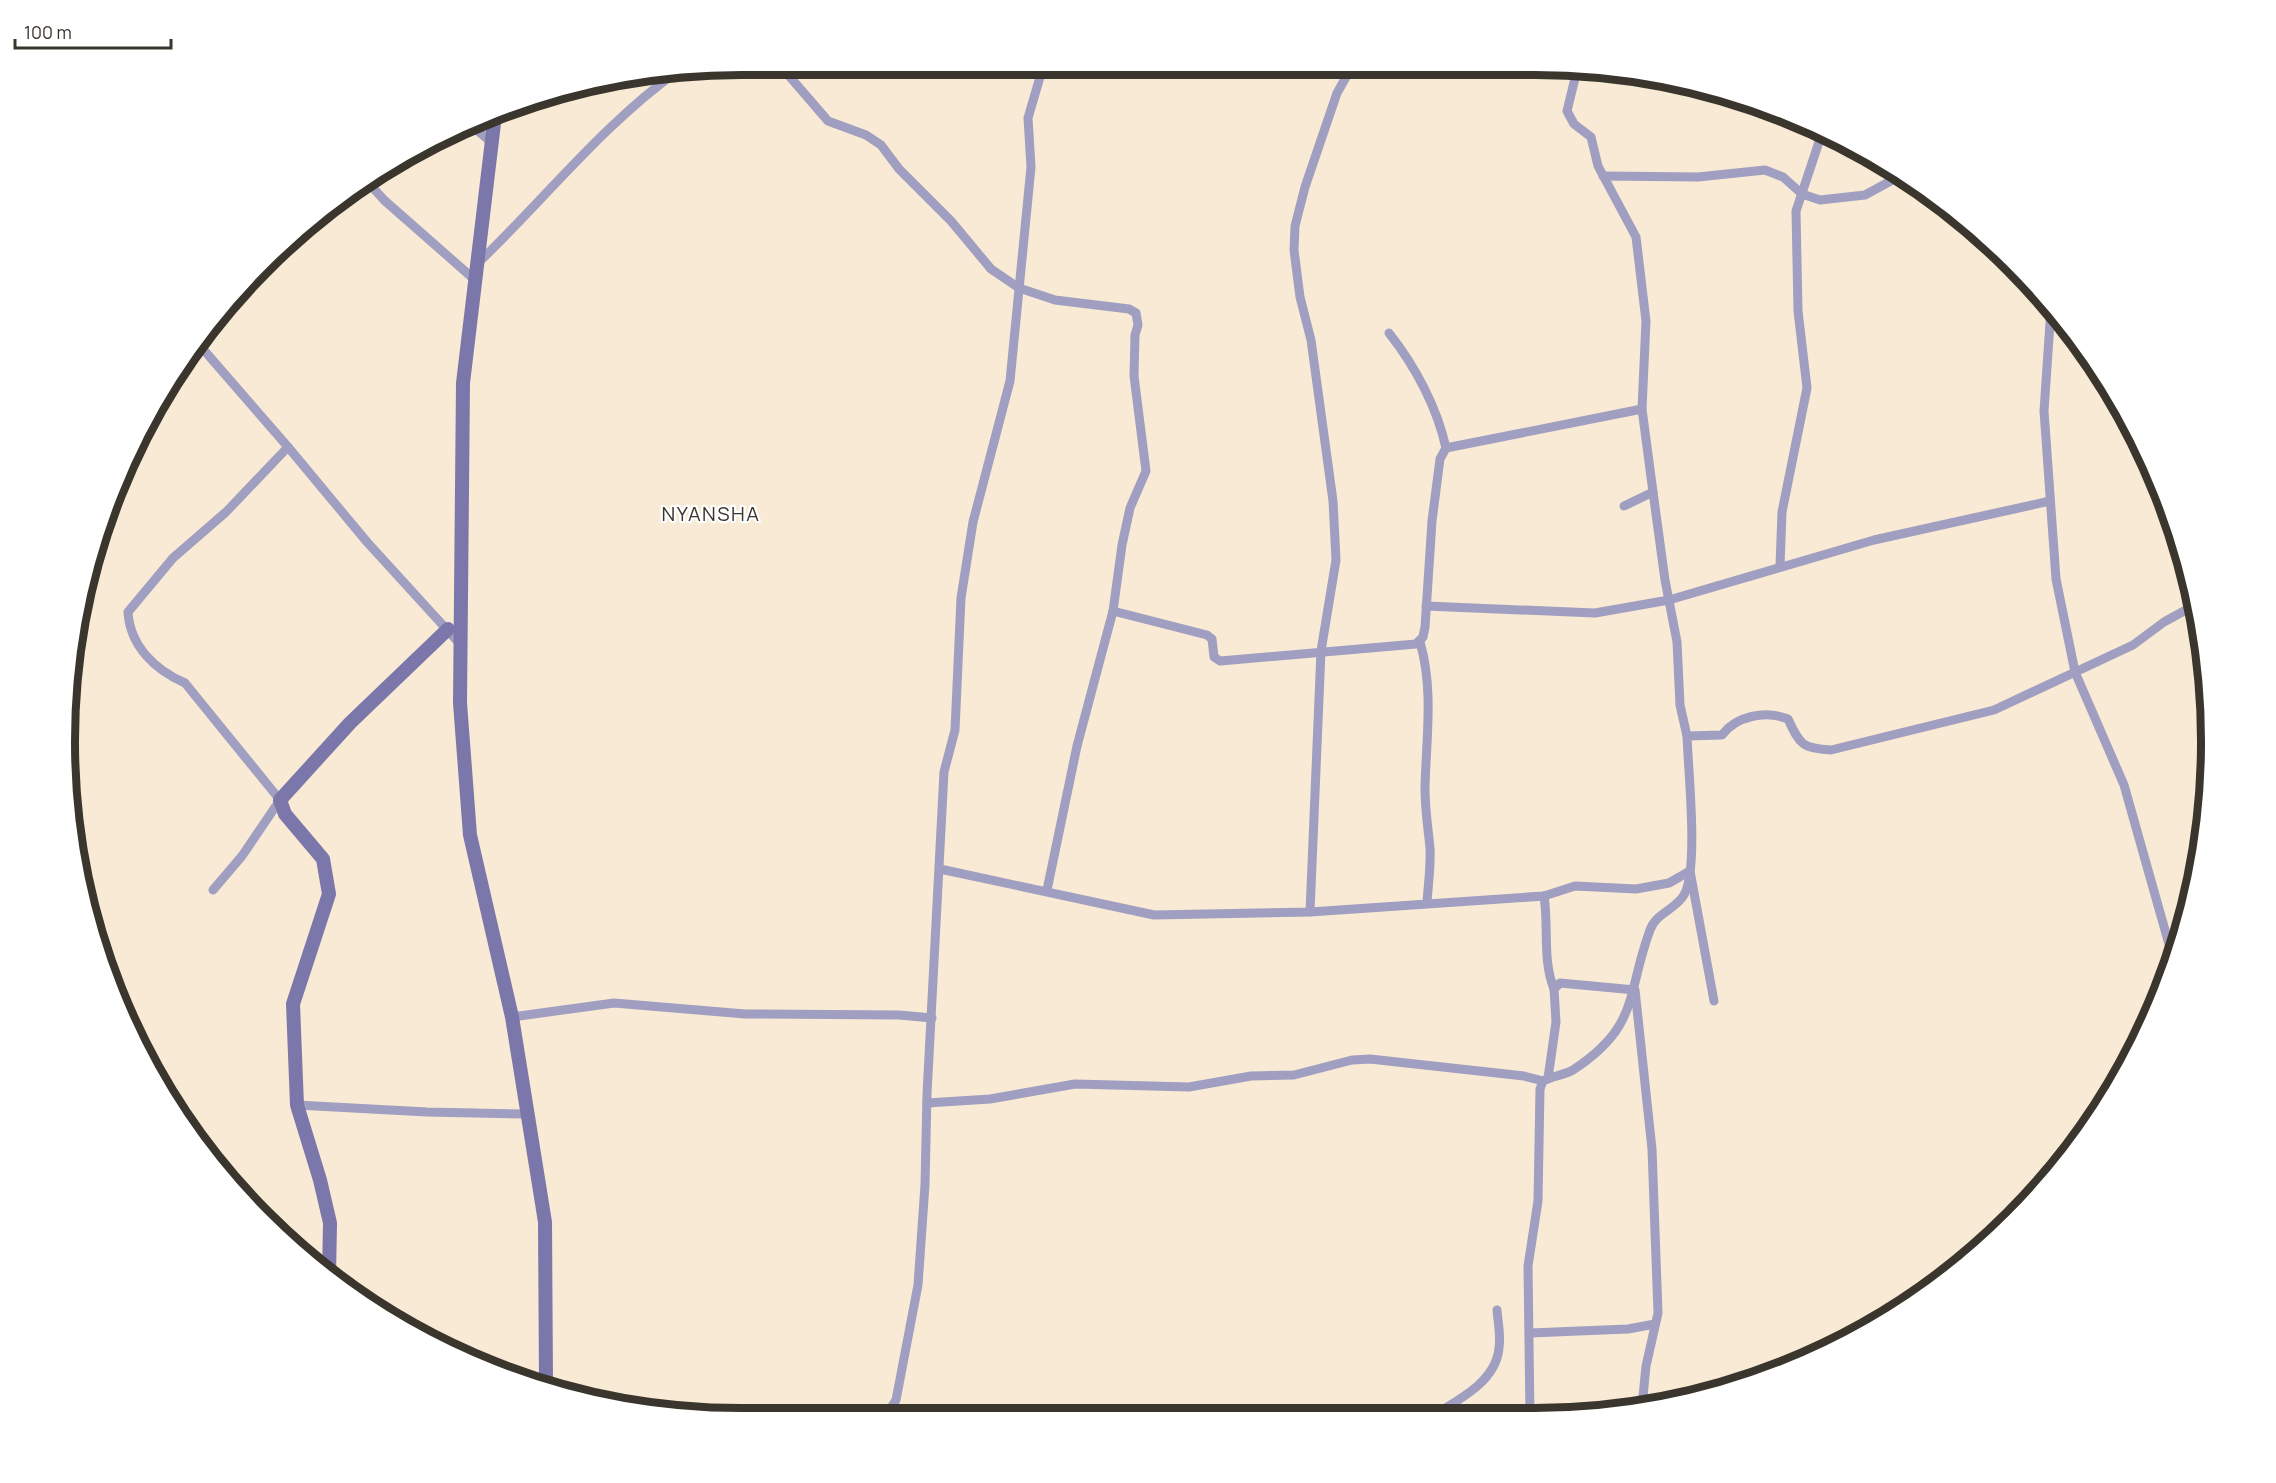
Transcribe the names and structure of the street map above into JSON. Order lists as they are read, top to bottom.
{
  "districts": ["NYANSHA"],
  "scale_bar": "100 m"
}
